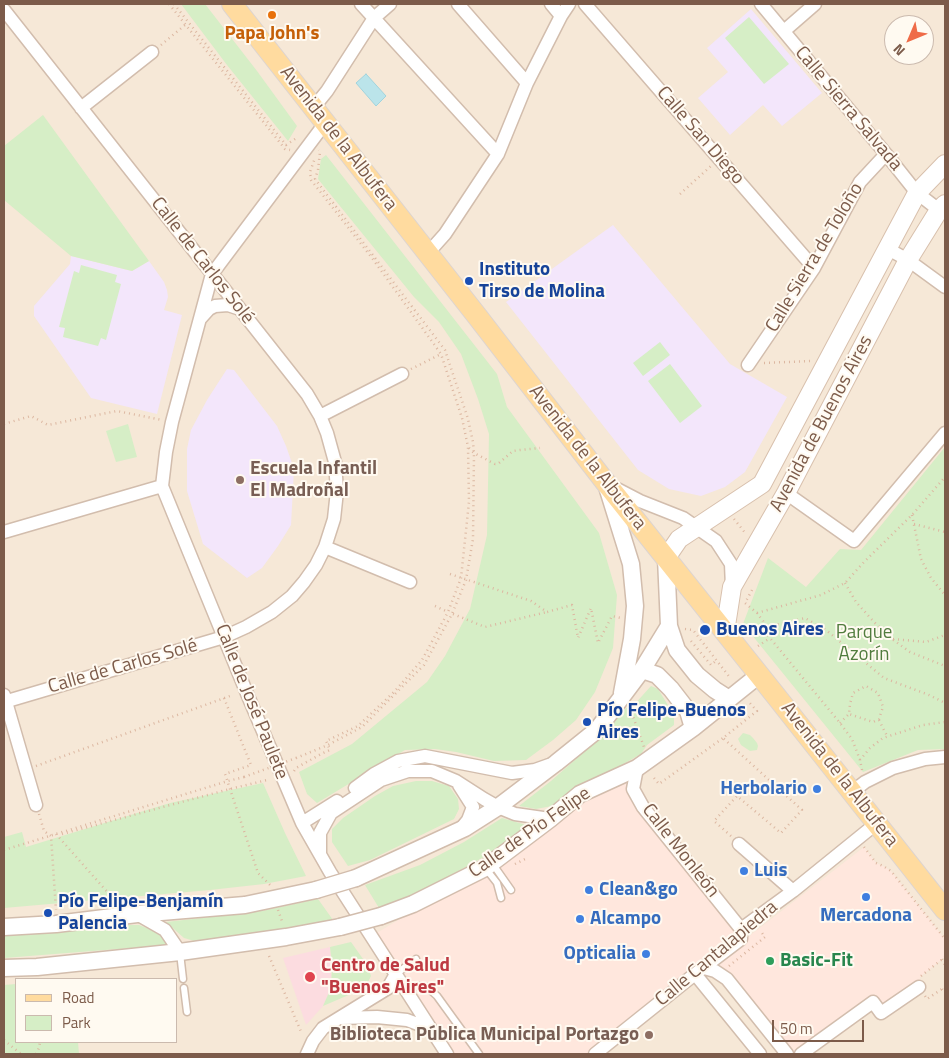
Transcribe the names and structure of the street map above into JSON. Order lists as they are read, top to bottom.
{
  "streets": {
    "main road": ["Avenida de la Albufera", "Avenida de Buenos Aires"],
    "street": [
      "Calle Sierra Salvada",
      "Calle San Diego",
      "Calle Sierra de Toloño",
      "Calle de Carlos Solé",
      "Calle de José Paulete",
      "Calle de Pío Felipe",
      "Calle Monleón",
      "Calle Cantalapiedra"
    ]
  },
  "crossings": [
    ["Calle Sierra Salvada", "Calle Sierra de Toloño"],
    ["Calle Sierra Salvada", "Avenida de Buenos Aires"],
    ["Calle San Diego", "Calle Sierra de Toloño"],
    ["Avenida de la Albufera", "Avenida de Buenos Aires"],
    ["Avenida de la Albufera", "Calle de José Paulete"],
    ["Avenida de la Albufera", "Calle de Pío Felipe"],
    ["Avenida de la Albufera", "Calle Cantalapiedra"],
    ["Calle de Carlos Solé", "Calle de José Paulete"],
    ["Calle de Pío Felipe", "Calle Monleón"],
    ["Calle Monleón", "Calle Cantalapiedra"]
  ],
  "parks": ["Parque Azorín"],
  "places": [
    "Papa John's",
    "Instituto Tirso de Molina",
    "Escuela Infantil El Madroñal",
    "Buenos Aires",
    "Pío Felipe-Buenos Aires",
    "Herbolario",
    "Luis",
    "Clean&go",
    "Mercadona",
    "Pío Felipe-Benjamín Palencia",
    "Alcampo",
    "Opticalia",
    "Basic-Fit",
    "Centro de Salud \"Buenos Aires\"",
    "Biblioteca Pública Municipal Portazgo"
  ],
  "legend": ["Road", "Park"],
  "scale_bar": "50 m",
  "north": "bottom left"
}
